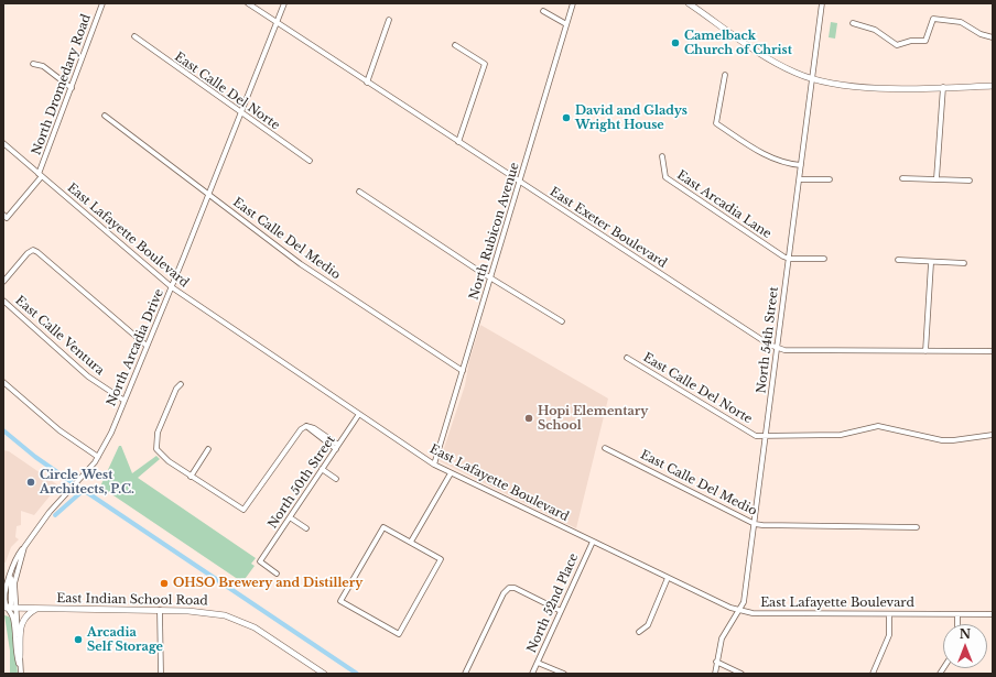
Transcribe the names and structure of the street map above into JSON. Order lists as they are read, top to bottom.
{
  "streets": {
    "main road": ["East Indian School Road"],
    "street": [
      "North Dromedary Road",
      "East Calle Del Norte",
      "East Arcadia Lane",
      "East Exeter Boulevard",
      "North Rubicon Avenue",
      "East Lafayette Boulevard",
      "East Calle Del Medio",
      "East Calle Ventura",
      "North 54th Street",
      "North Arcadia Drive",
      "North 50th Street",
      "North 52nd Place"
    ]
  },
  "crossings": [
    ["North Dromedary Road", "East Lafayette Boulevard"],
    ["East Calle Del Norte", "North 54th Street"],
    ["East Calle Del Norte", "North Arcadia Drive"],
    ["East Arcadia Lane", "North 54th Street"],
    ["East Exeter Boulevard", "North Rubicon Avenue"],
    ["East Exeter Boulevard", "North 54th Street"],
    ["East Exeter Boulevard", "North Arcadia Drive"],
    ["North Rubicon Avenue", "East Lafayette Boulevard"],
    ["North Rubicon Avenue", "East Calle Del Medio"],
    ["East Lafayette Boulevard", "North 54th Street"],
    ["East Lafayette Boulevard", "North Arcadia Drive"],
    ["East Lafayette Boulevard", "North 50th Street"],
    ["East Lafayette Boulevard", "North 52nd Place"],
    ["East Calle Del Medio", "North 54th Street"],
    ["East Calle Del Medio", "North Arcadia Drive"],
    ["East Calle Ventura", "North Arcadia Drive"],
    ["North Arcadia Drive", "East Indian School Road"]
  ],
  "places": [
    "Camelback Church of Christ",
    "David and Gladys Wright House",
    "Hopi Elementary School",
    "Circle West Architects, P.C.",
    "OHSO Brewery and Distillery",
    "Arcadia Self Storage"
  ],
  "north": "top"
}
